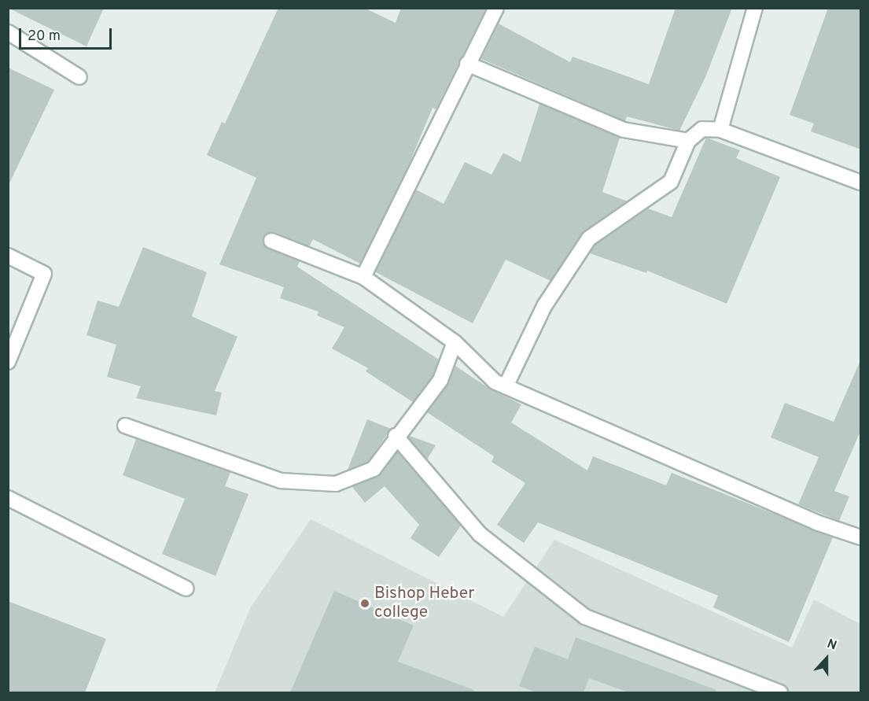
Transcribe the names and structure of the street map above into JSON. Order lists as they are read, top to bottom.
{
  "places": ["Bishop Heber college"],
  "scale_bar": "20 m",
  "north": "top"
}
